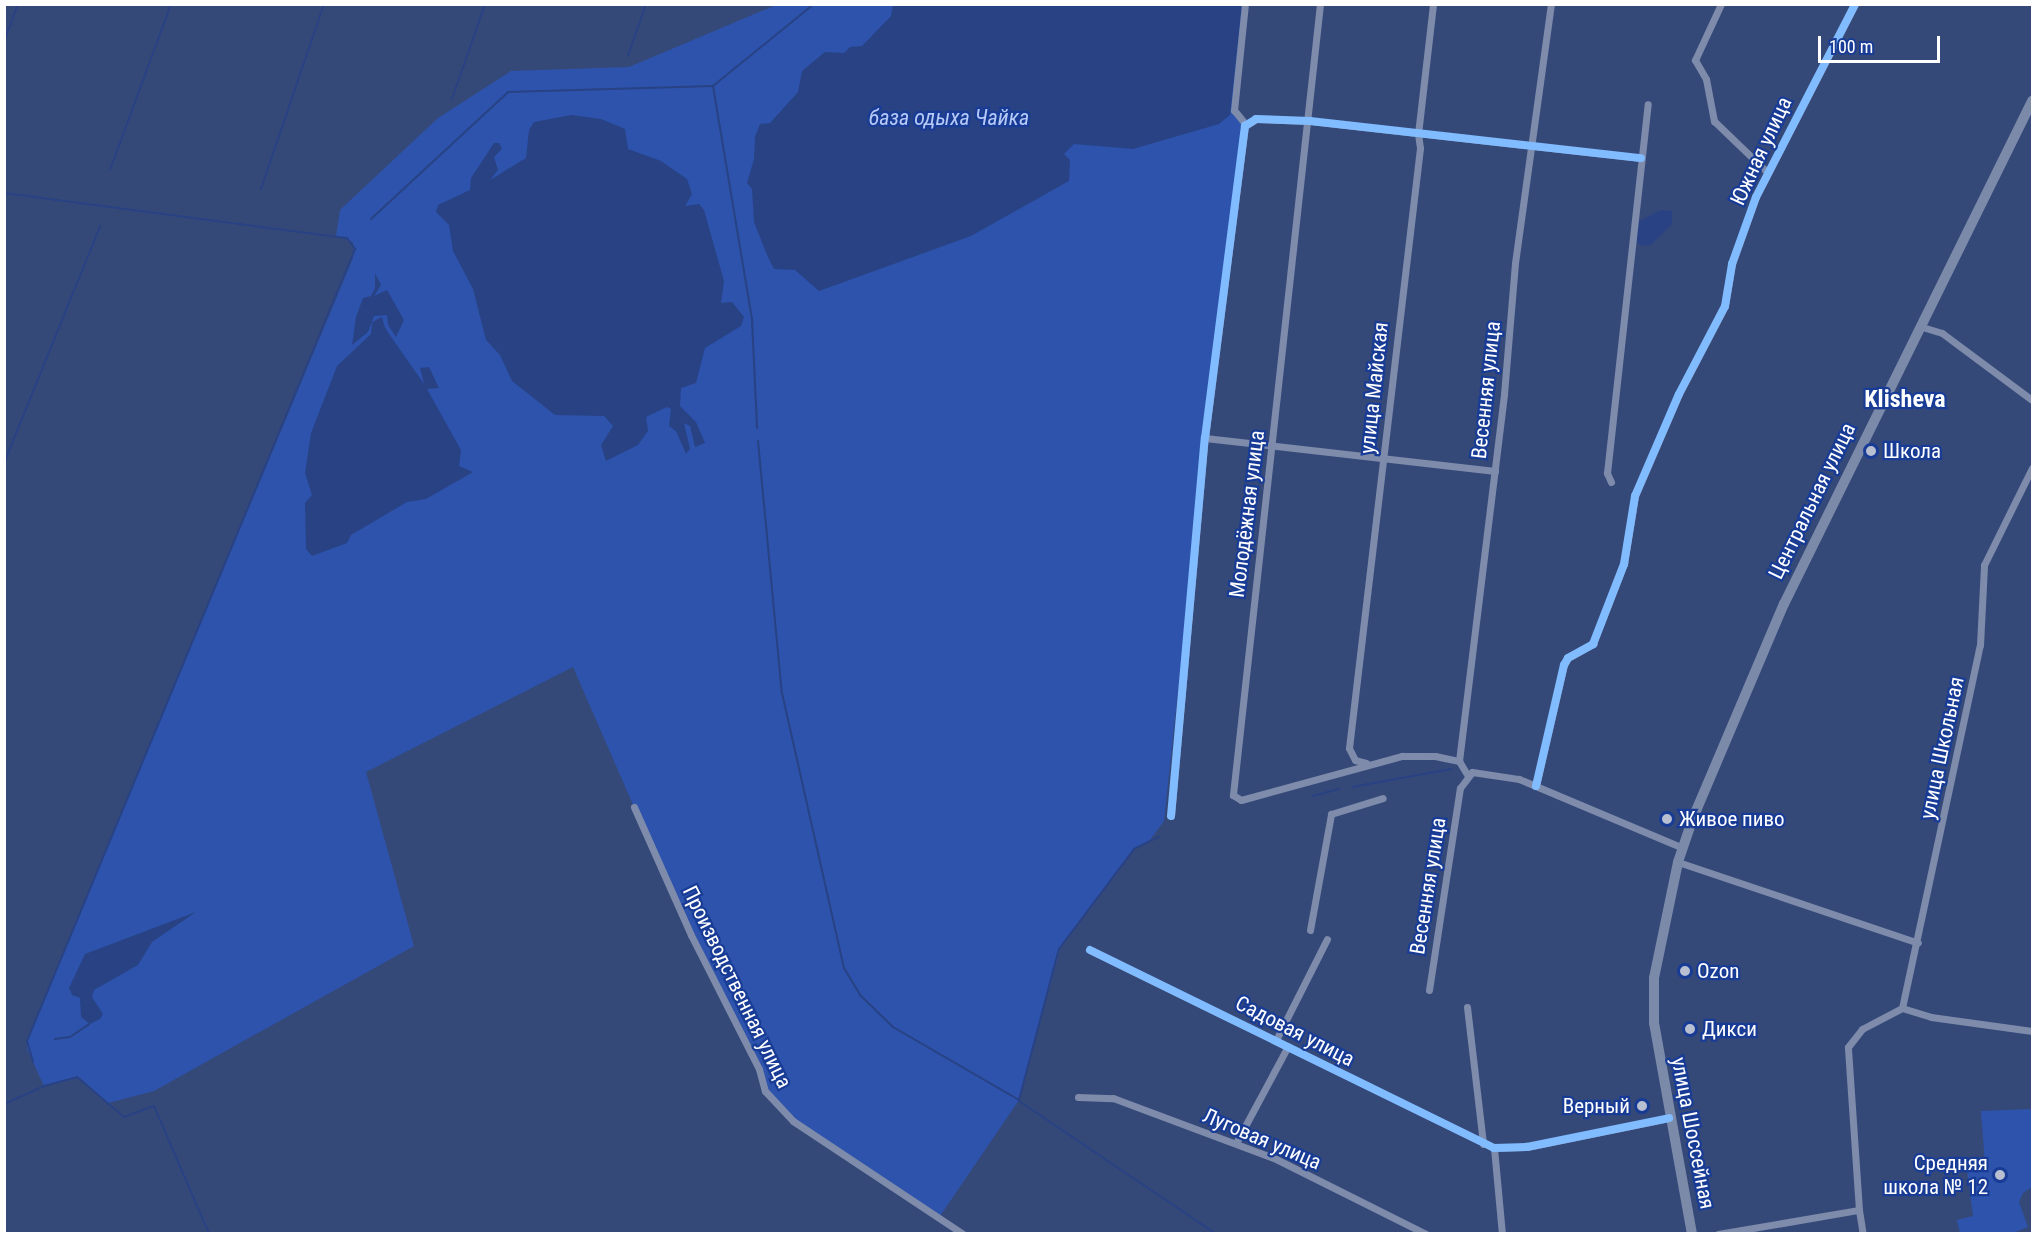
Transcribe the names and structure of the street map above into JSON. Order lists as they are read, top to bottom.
{
  "streets": {
    "main road": ["Центральная улица", "улица Шоссейная"],
    "street": [
      "Южная улица",
      "улица Майская",
      "Весенняя улица",
      "Молодёжная улица",
      "улица Школьная",
      "Производственная улица",
      "Садовая улица",
      "Луговая улица"
    ]
  },
  "crossings": [
    ["улица Майская", "Молодёжная улица"],
    ["Весенняя улица", "Молодёжная улица"],
    ["Центральная улица", "улица Шоссейная"]
  ],
  "districts": ["Klisheva"],
  "water": ["база одыха Чайка"],
  "places": [
    "Школа",
    "Живое пиво",
    "Ozon",
    "Дикси",
    "Верный",
    "Средняя школа № 12"
  ],
  "scale_bar": "100 m"
}
